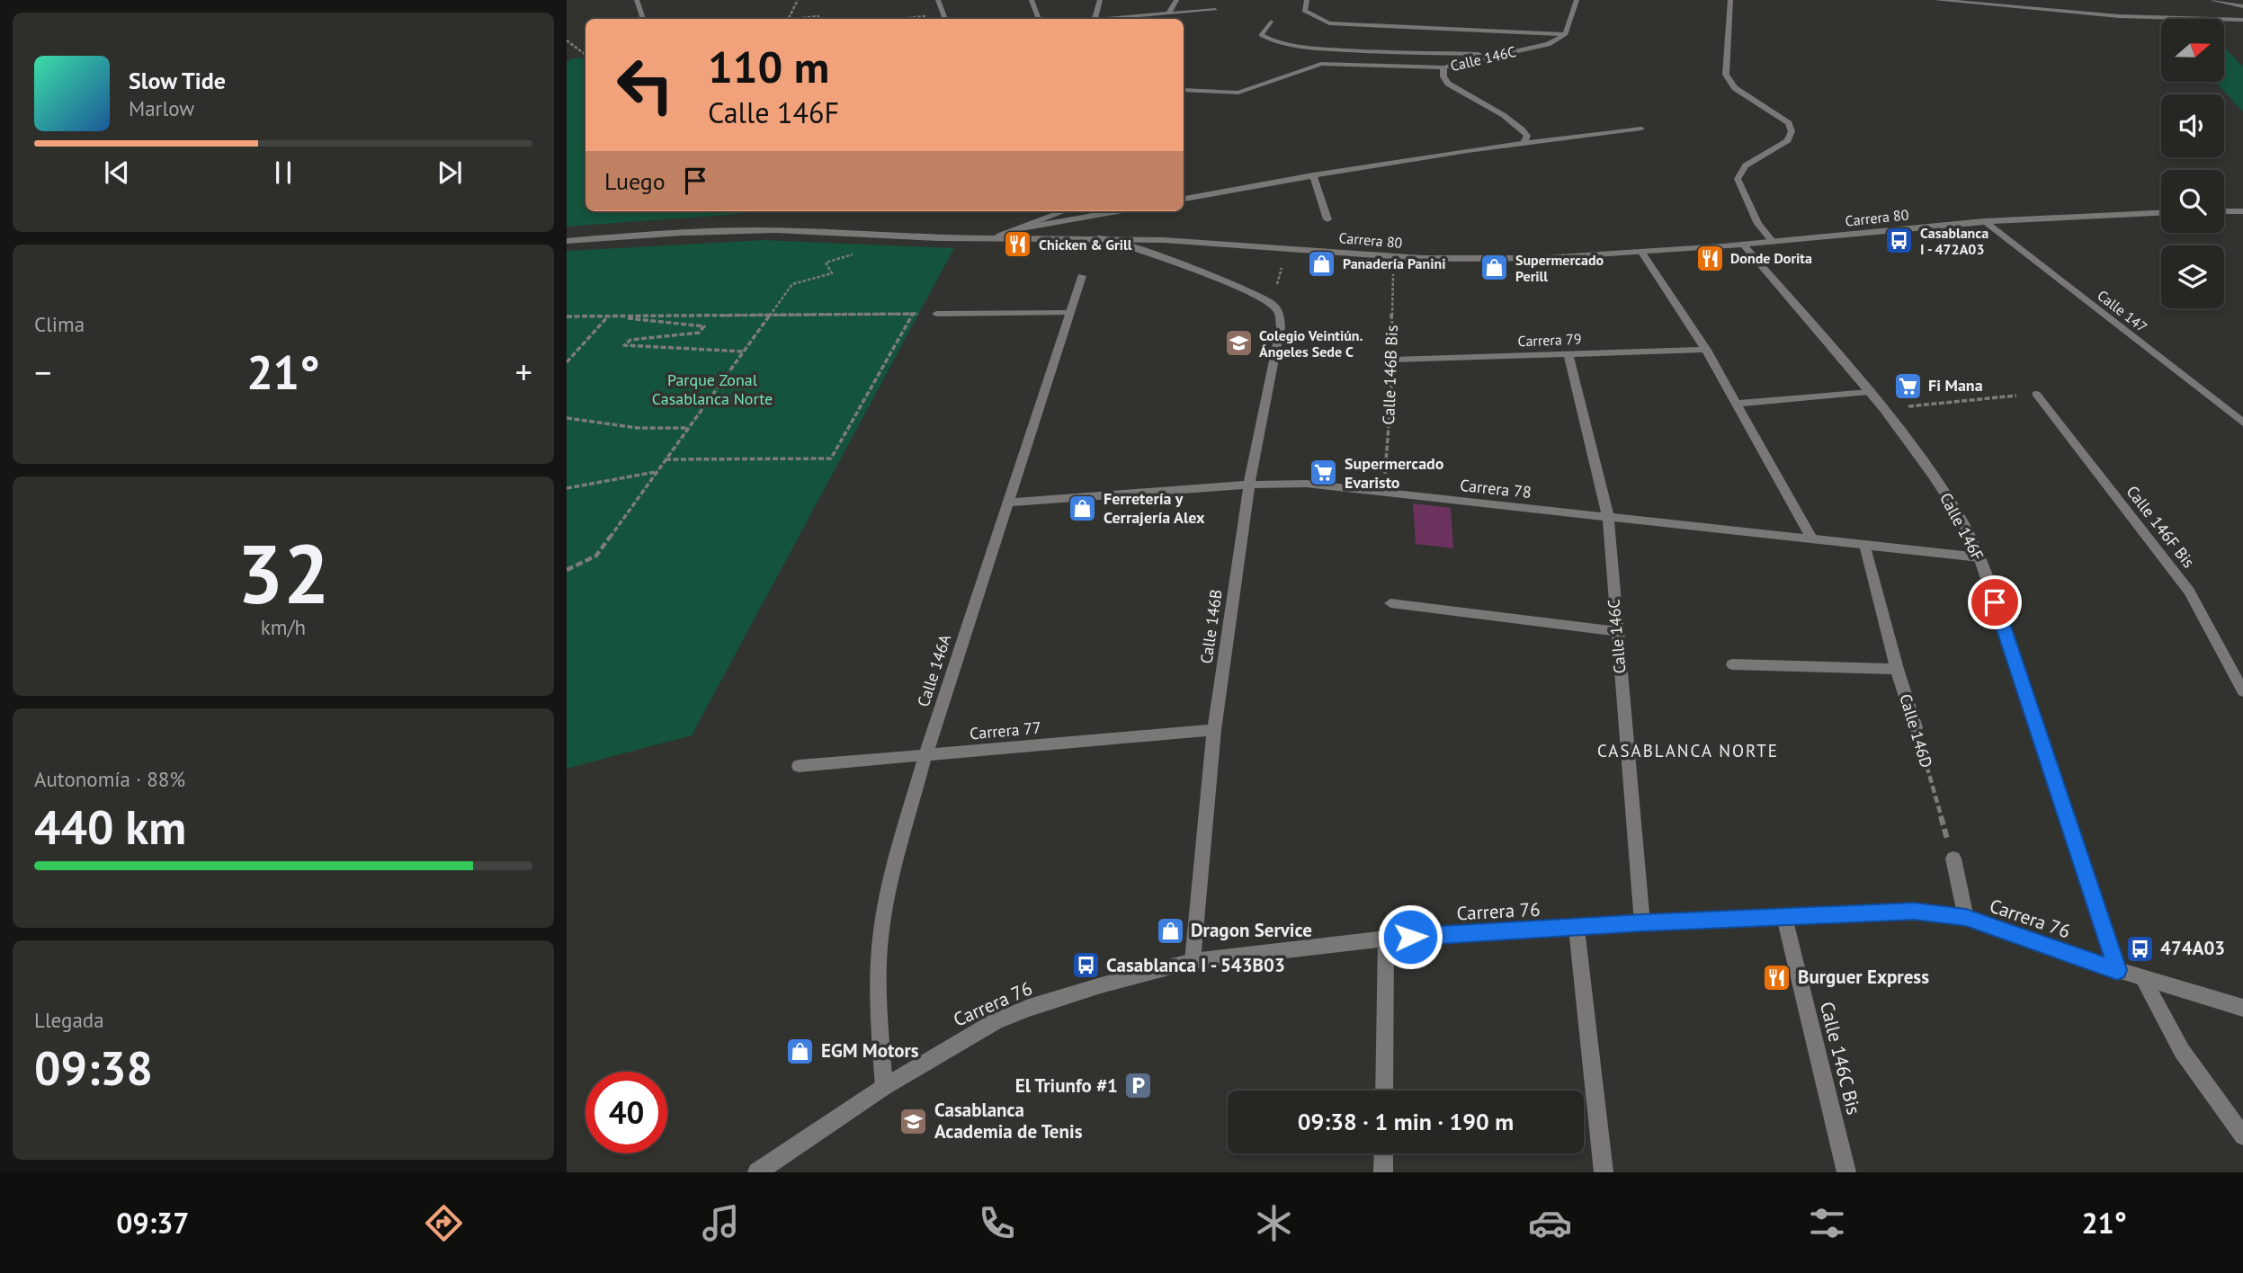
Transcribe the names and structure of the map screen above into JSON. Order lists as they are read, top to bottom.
{
  "streets": {
    "street": [
      "Calle 146C",
      "Carrera 80",
      "Calle 147",
      "Carrera 79",
      "Carrera 78",
      "Calle 146F",
      "Calle 146F Bis",
      "Calle 146B",
      "Calle 146A",
      "Carrera 77",
      "Calle 146D",
      "Carrera 76",
      "Calle 146C Bis"
    ],
    "path": ["Calle 146B Bis"]
  },
  "crossings": [
    ["Calle 146C", "Carrera 79"],
    ["Calle 146C", "Carrera 78"],
    ["Calle 146C", "Carrera 76"],
    ["Carrera 80", "Calle 147"],
    ["Carrera 80", "Calle 146B Bis"],
    ["Carrera 80", "Calle 146F"],
    ["Carrera 79", "Calle 146B Bis"],
    ["Calle 146B Bis", "Carrera 78"],
    ["Carrera 78", "Calle 146F"],
    ["Carrera 78", "Calle 146B"],
    ["Carrera 78", "Calle 146A"],
    ["Carrera 78", "Calle 146D"],
    ["Calle 146F", "Carrera 76"],
    ["Calle 146B", "Carrera 77"],
    ["Calle 146B", "Carrera 76"],
    ["Calle 146A", "Carrera 77"],
    ["Calle 146A", "Carrera 76"],
    ["Carrera 76", "Calle 146C Bis"]
  ],
  "districts": ["CASABLANCA NORTE"],
  "parks": ["Parque Zonal Casablanca Norte"],
  "places": {
    "bus stop": ["Casablanca I - 472A03", "474A03", "Casablanca I - 543B03"],
    "restaurant": ["Chicken & Grill", "Donde Dorita", "Burguer Express"],
    "shop": [
      "Panadería Panini",
      "Supermercado Perill",
      "Ferretería y Cerrajería Alex",
      "Dragon Service",
      "EGM Motors"
    ],
    "school or university": ["Colegio Veintiún. Ángeles Sede C", "Casablanca Academia de Tenis"],
    "supermarket": ["Fi Mana", "Supermercado Evaristo"],
    "parking": ["El Triunfo #1"]
  },
  "north": "right",
  "page": {
    "turn": ["110 m", "Calle 146F"],
    "song": ["Slow Tide", "Marlow"],
    "then": "Luego",
    "tile": [
      "Clima",
      ["32", "km/h"],
      ["Autonomía · 88%", "440 km"],
      ["Llegada", "09:38"]
    ],
    "heat": ["−", "21°", "+"],
    "limit": "40",
    "trip": "09:38 · 1 min · 190 m",
    "tabs": ["09:37", "21°"]
  }
}
